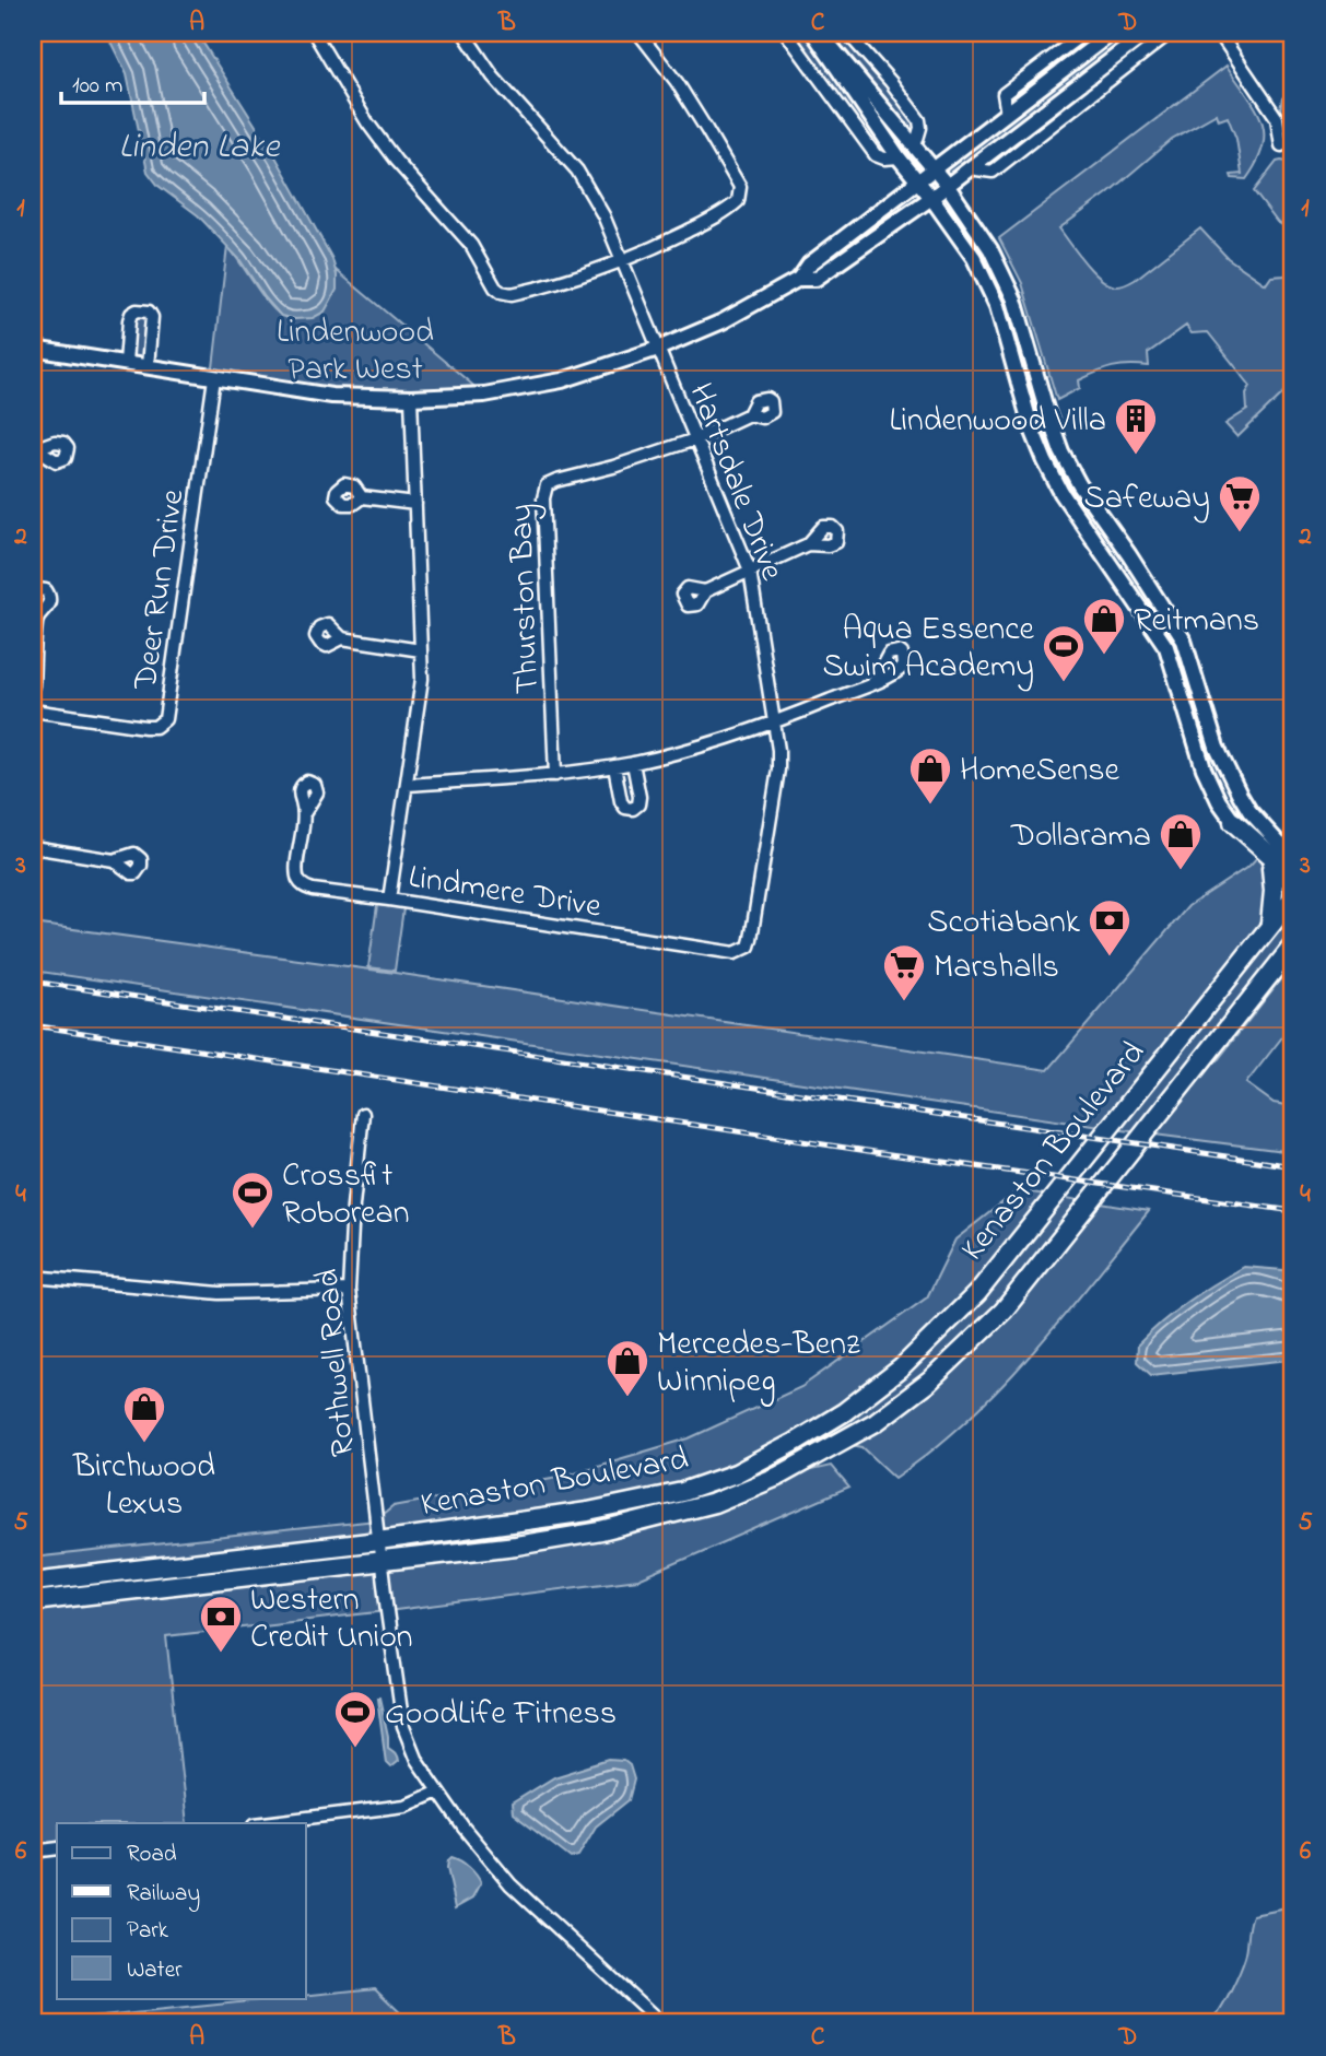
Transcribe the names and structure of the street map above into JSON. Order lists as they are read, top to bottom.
{
  "streets": {
    "main road": ["Kenaston Boulevard"],
    "street": [
      "Hartsdale Drive",
      "Deer Run Drive",
      "Thurston Bay",
      "Lindmere Drive",
      "Rothwell Road"
    ]
  },
  "crossings": [
    ["Hartsdale Drive", "Thurston Bay"],
    ["Hartsdale Drive", "Lindmere Drive"],
    ["Kenaston Boulevard", "Rothwell Road"]
  ],
  "water": ["Linden Lake"],
  "parks": ["Lindenwood Park West"],
  "places": {
    "building": ["Lindenwood Villa"],
    "supermarket": ["Safeway", "Marshalls"],
    "shop": [
      "Reitmans",
      "HomeSense",
      "Dollarama",
      "Mercedes-Benz Winnipeg",
      "Birchwood Lexus"
    ],
    "sports": ["Aqua Essence Swim Academy", "Crossfit Roborean", "GoodLife Fitness"],
    "bank": ["Scotiabank", "Western Credit Union"]
  },
  "legend": [
    "Road",
    "Railway",
    "Park",
    "Water"
  ],
  "scale_bar": "100 m",
  "grid": {
    "columns": [
      "A",
      "B",
      "C",
      "D"
    ],
    "rows": [
      "1",
      "2",
      "3",
      "4",
      "5",
      "6"
    ]
  }
}
